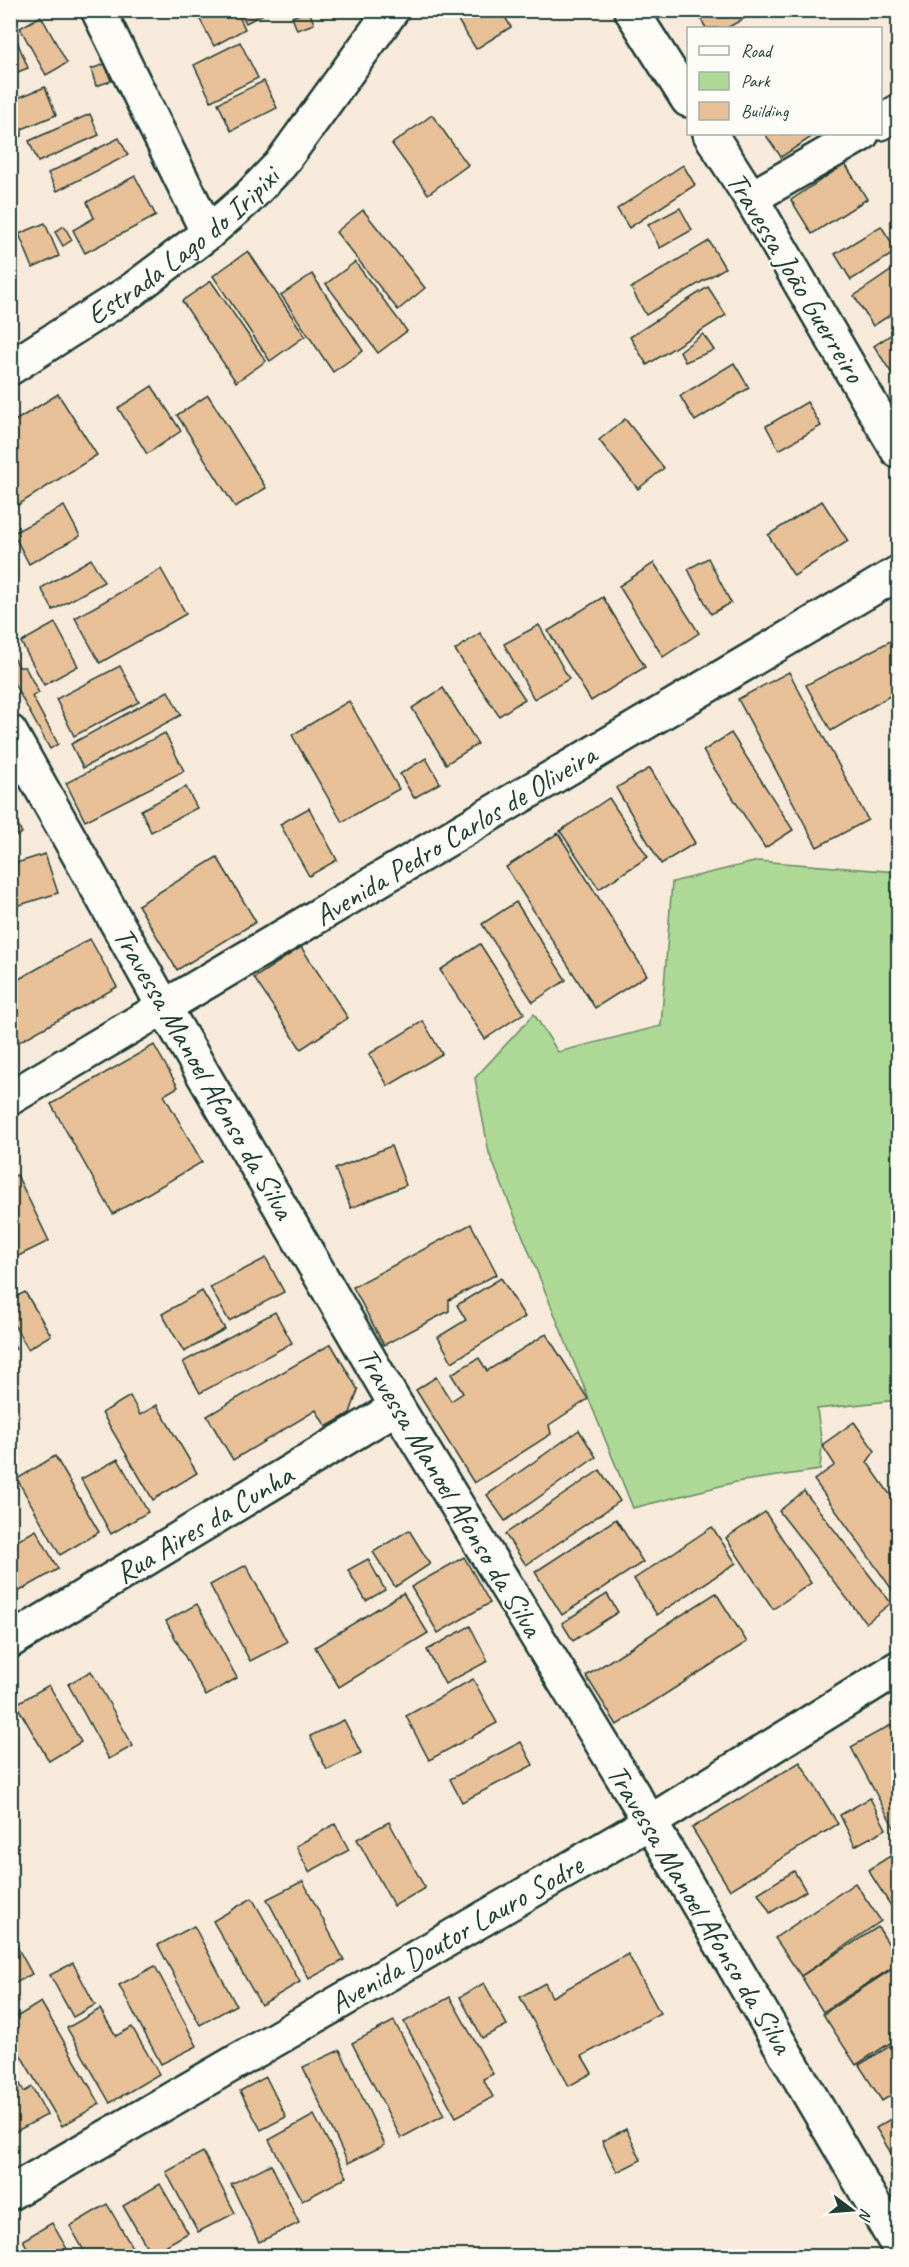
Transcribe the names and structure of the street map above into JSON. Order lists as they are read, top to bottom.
{
  "streets": {
    "street": [
      "Estrada Lago do Iripixi",
      "Travessa João Guerreiro",
      "Avenida Pedro Carlos de Oliveira",
      "Travessa Manoel Afonso da Silva",
      "Rua Aires da Cunha",
      "Avenida Doutor Lauro Sodre"
    ]
  },
  "crossings": [
    ["Avenida Pedro Carlos de Oliveira", "Travessa Manoel Afonso da Silva"],
    ["Travessa Manoel Afonso da Silva", "Rua Aires da Cunha"],
    ["Travessa Manoel Afonso da Silva", "Avenida Doutor Lauro Sodre"]
  ],
  "legend": ["Road", "Park", "Building"],
  "north": "right"
}
